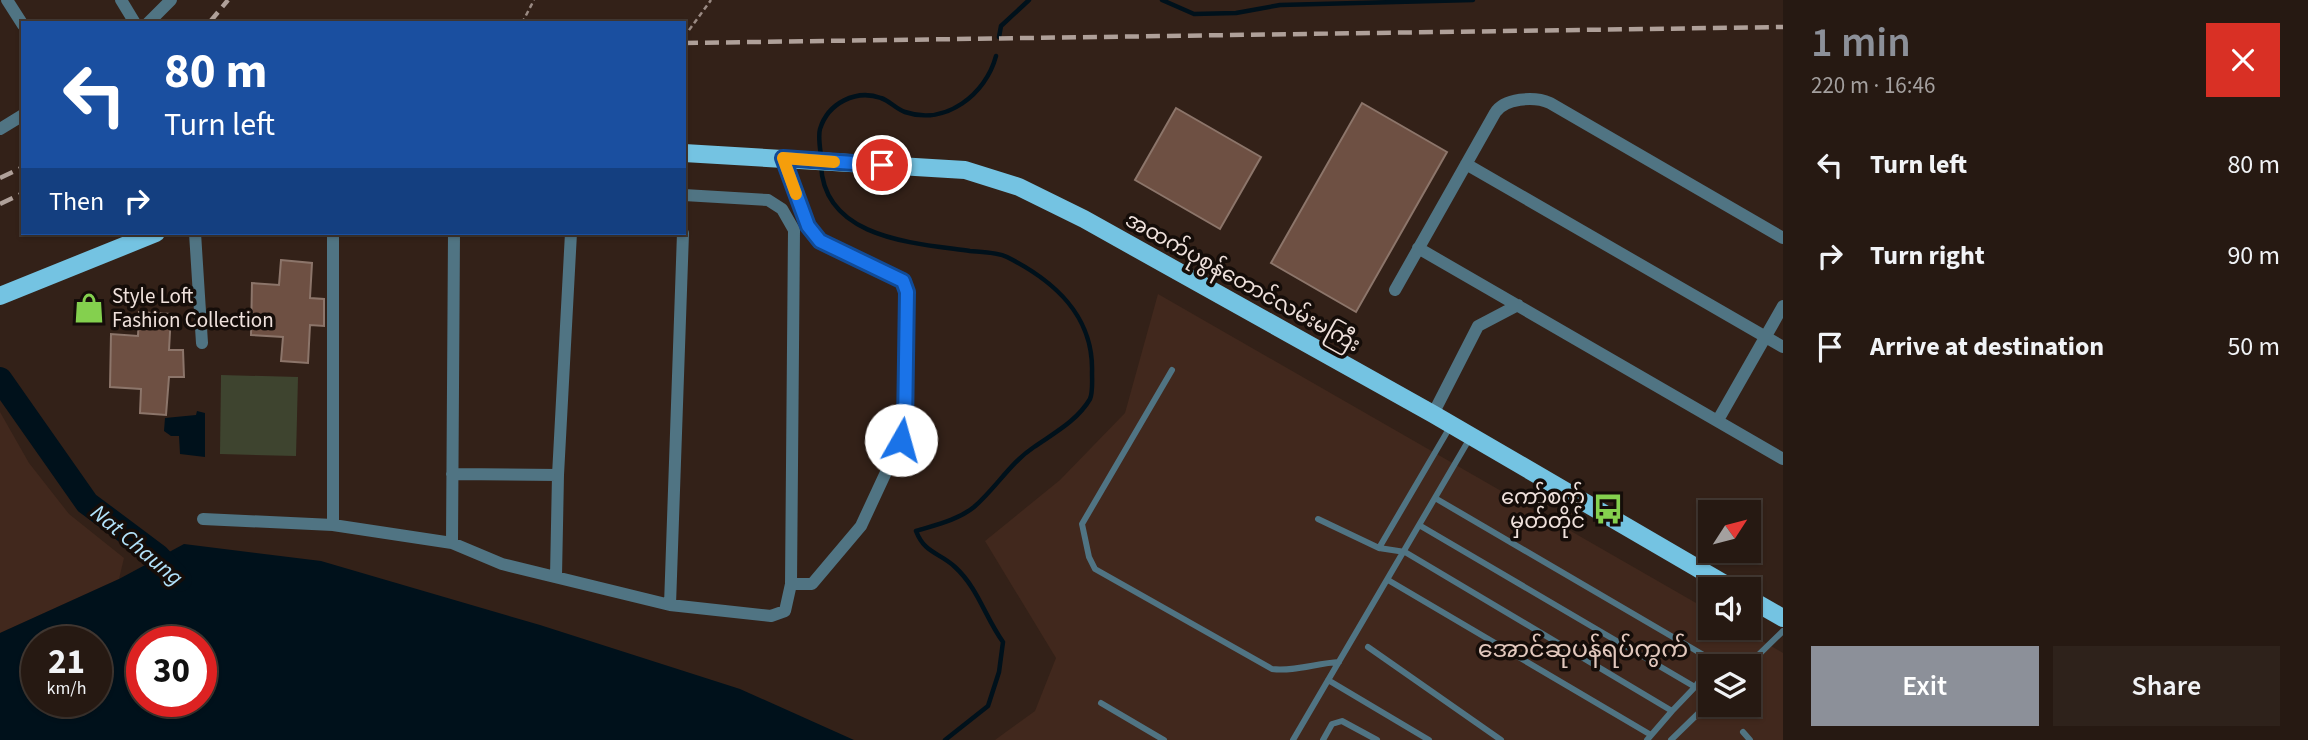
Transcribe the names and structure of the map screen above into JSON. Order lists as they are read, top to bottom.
{
  "streets": {
    "main road": ["အထက်ပုစွန်တောင်လမ်းမကြီး"]
  },
  "districts": ["အောင်ဆုပန်ရပ်ကွက်"],
  "water": ["Nat Chaung"],
  "places": {
    "shop": ["Style Loft Fashion Collection"],
    "bus stop": ["ကော်စက် မှတ်တိုင်"]
  },
  "north": "top right",
  "page": {
    "heading": ["1 min", "220 m · 16:46"],
    "turn": ["80 m", "Turn left"],
    "list": [
      {
        "name": "Turn left",
        "value": "80 m"
      },
      {
        "name": "Turn right",
        "value": "90 m"
      },
      {
        "name": "Arrive at destination",
        "value": "50 m"
      }
    ],
    "then": "Then",
    "speed": "21 km/h",
    "limit": "30",
    "buttons": ["Exit", "Share"]
  }
}
